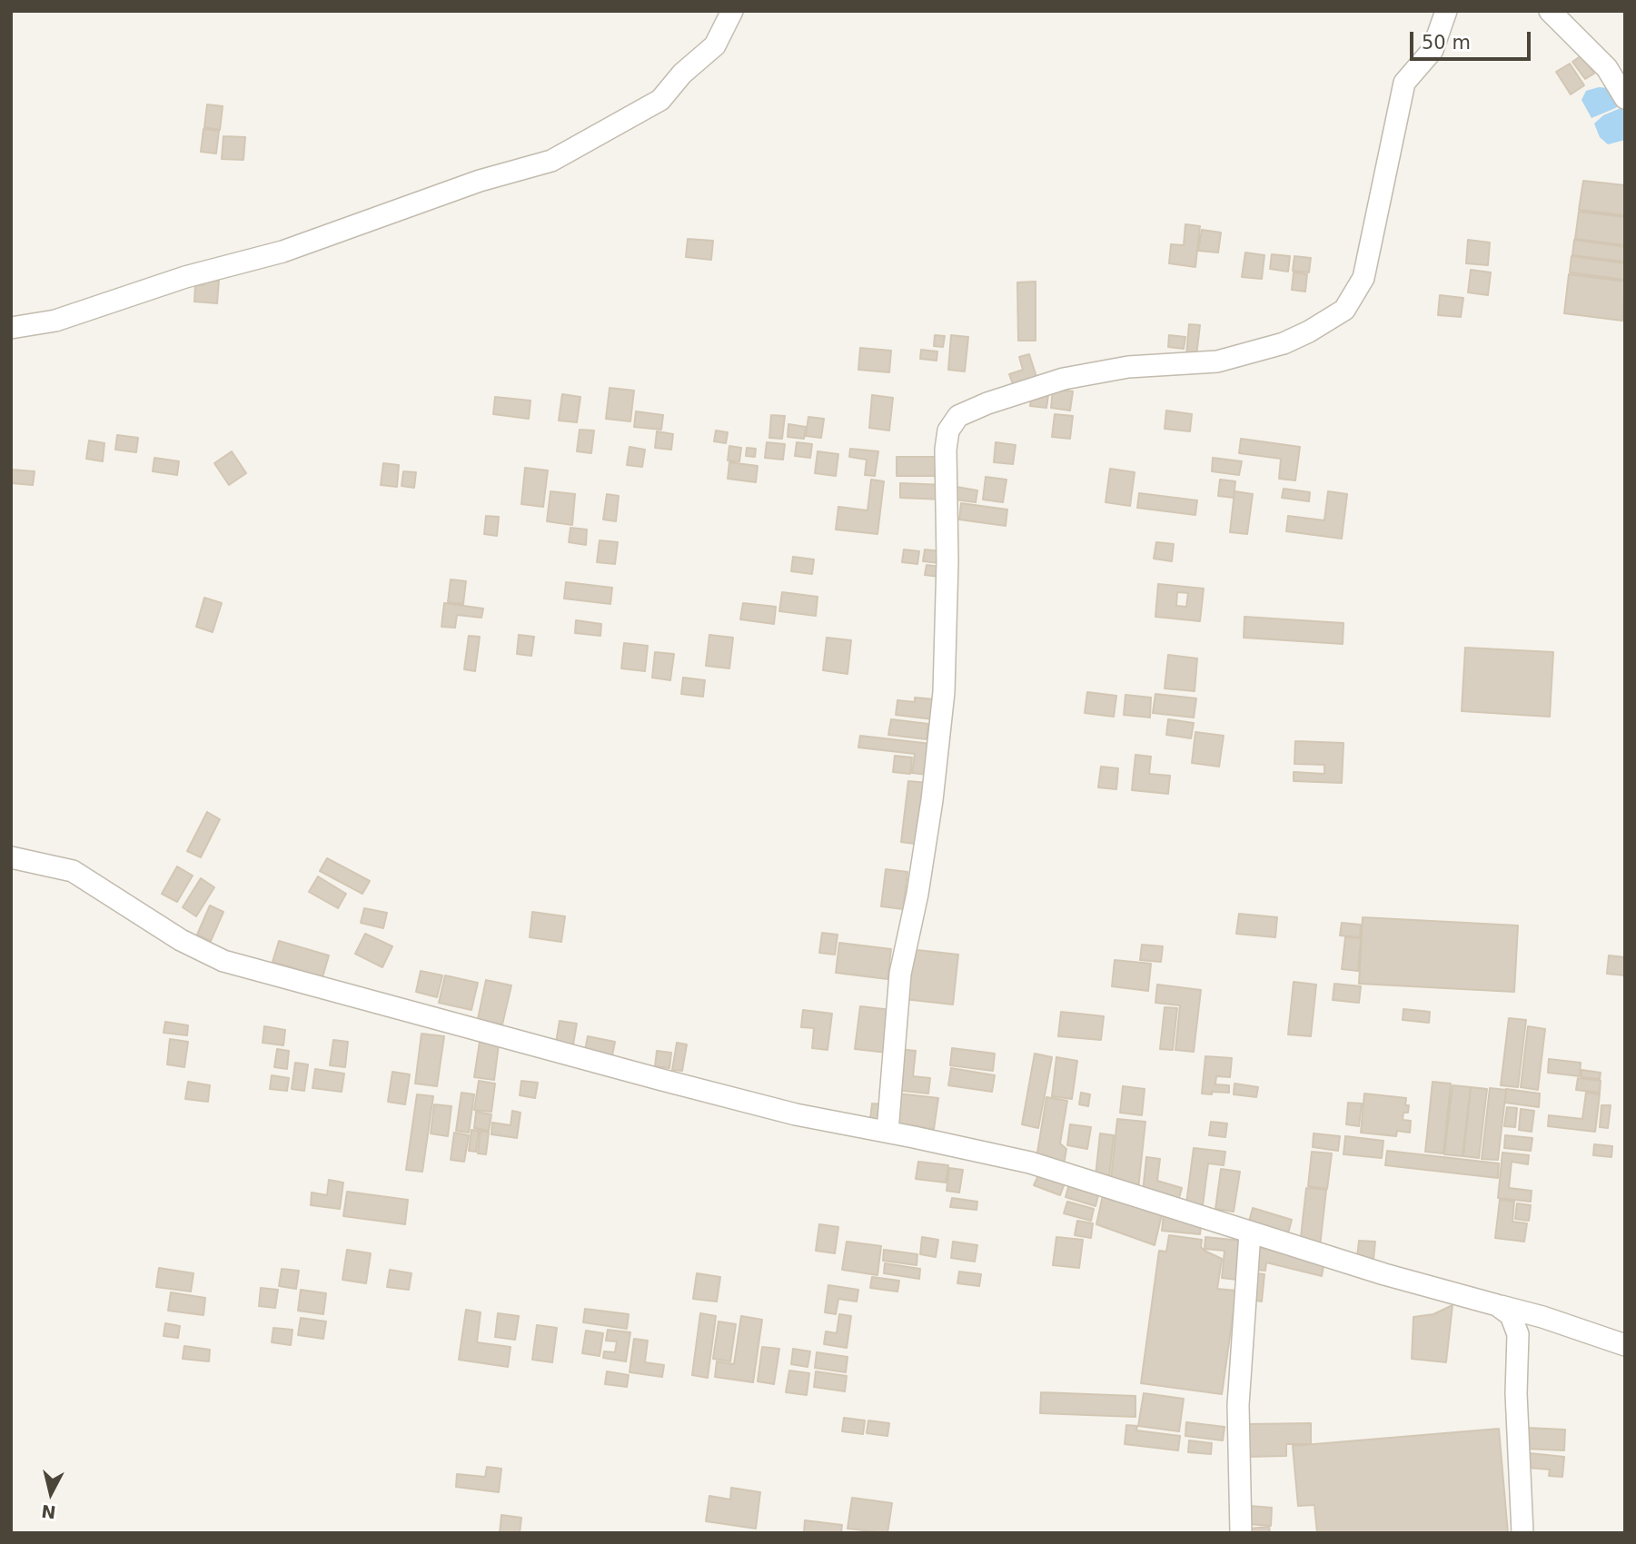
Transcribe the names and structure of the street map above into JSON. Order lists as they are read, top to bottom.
{
  "scale_bar": "50 m",
  "north": "bottom"
}
